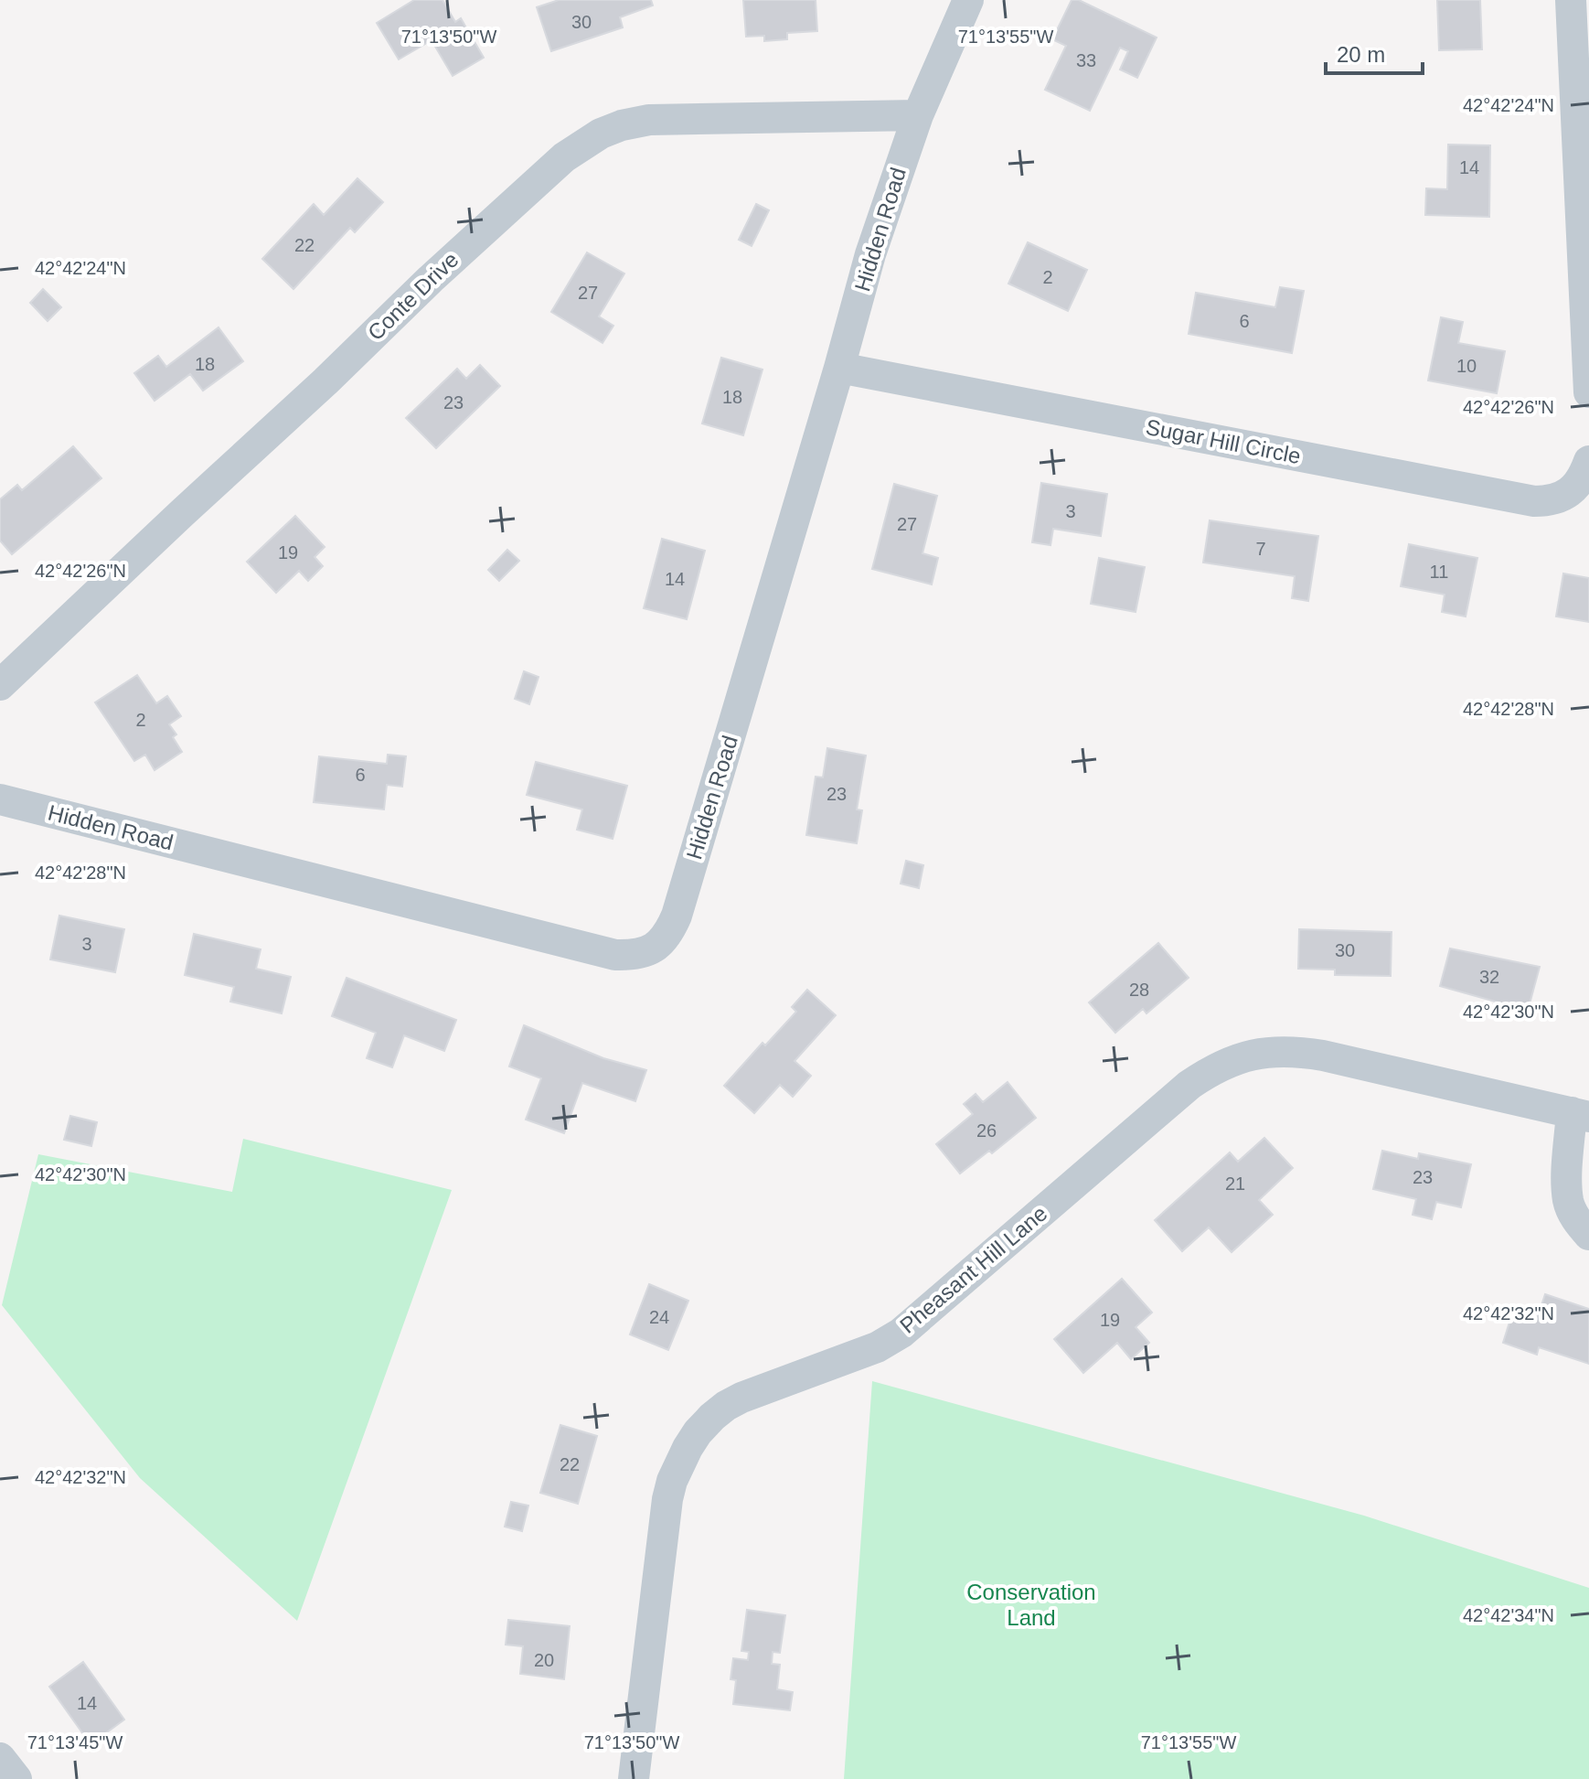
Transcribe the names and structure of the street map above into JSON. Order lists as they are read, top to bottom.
{
  "streets": {
    "street": [
      "Hidden Road",
      "Conte Drive",
      "Sugar Hill Circle",
      "Pheasant Hill Lane"
    ]
  },
  "crossings": [
    ["Hidden Road", "Conte Drive"],
    ["Hidden Road", "Sugar Hill Circle"]
  ],
  "parks": ["Conservation Land"],
  "house_numbers": [
    "30",
    "33",
    "14",
    "22",
    "2",
    "27",
    "6",
    "18",
    "10",
    "18",
    "23",
    "3",
    "27",
    "7",
    "19",
    "11",
    "14",
    "2",
    "6",
    "23",
    "3",
    "30",
    "32",
    "28",
    "26",
    "23",
    "21",
    "24",
    "19",
    "22",
    "20",
    "14"
  ],
  "scale_bar": "20 m",
  "coordinates": [
    "71°13'50\"W",
    "71°13'55\"W",
    "42°42'24\"N",
    "42°42'26\"N",
    "42°42'28\"N",
    "42°42'30\"N",
    "42°42'32\"N",
    "42°42'34\"N",
    "71°13'45\"W"
  ]
}
